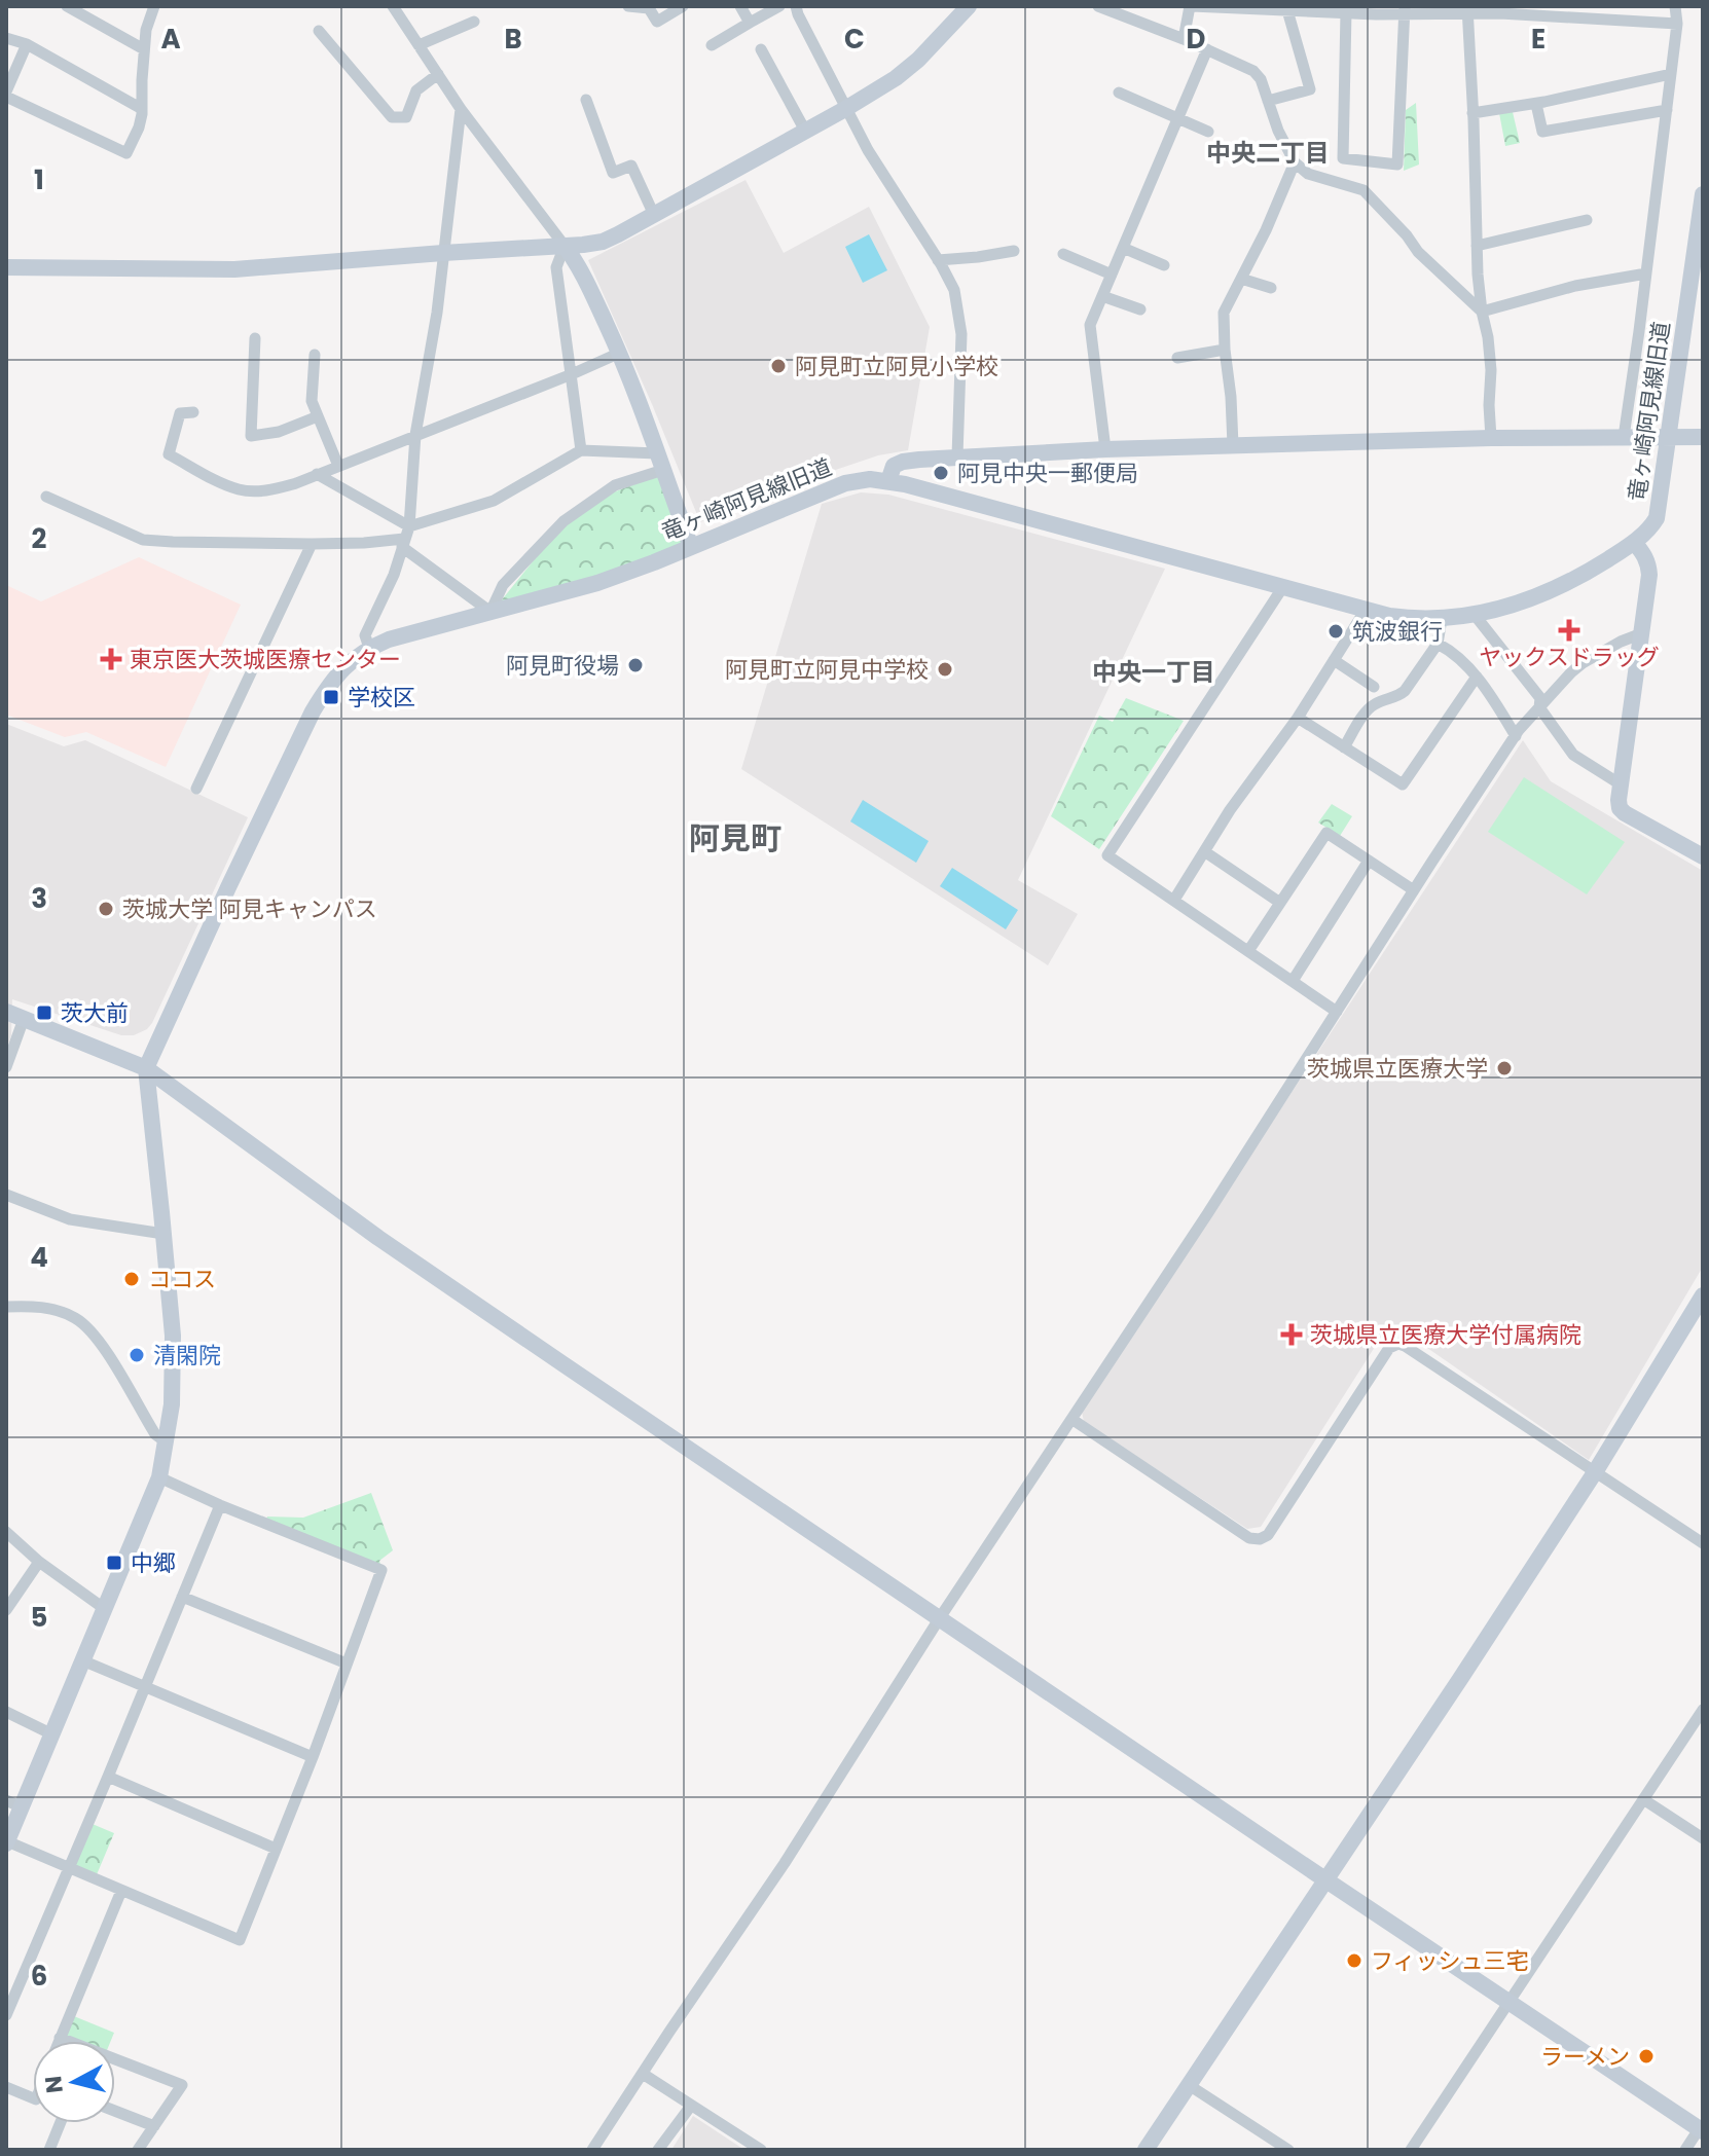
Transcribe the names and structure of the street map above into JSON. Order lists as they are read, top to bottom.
{
  "streets": {
    "street": ["竜ヶ崎阿見線旧道"]
  },
  "districts": ["中央二丁目", "中央一丁目", "阿見町"],
  "places": {
    "other": [
      "阿見町立阿見小学校",
      "阿見中央一郵便局",
      "筑波銀行",
      "阿見町役場",
      "阿見町立阿見中学校",
      "茨城大学 阿見キャンパス",
      "茨城県立医療大学",
      "ココス",
      "清閑院",
      "フィッシュ三宅",
      "ラーメン"
    ],
    "health": ["ヤックスドラッグ", "東京医大茨城医療センター", "茨城県立医療大学付属病院"],
    "transit": ["学校区", "茨大前", "中郷"]
  },
  "north": "left",
  "grid": {
    "columns": [
      "A",
      "B",
      "C",
      "D",
      "E"
    ],
    "rows": [
      "1",
      "2",
      "3",
      "4",
      "5",
      "6"
    ]
  }
}
